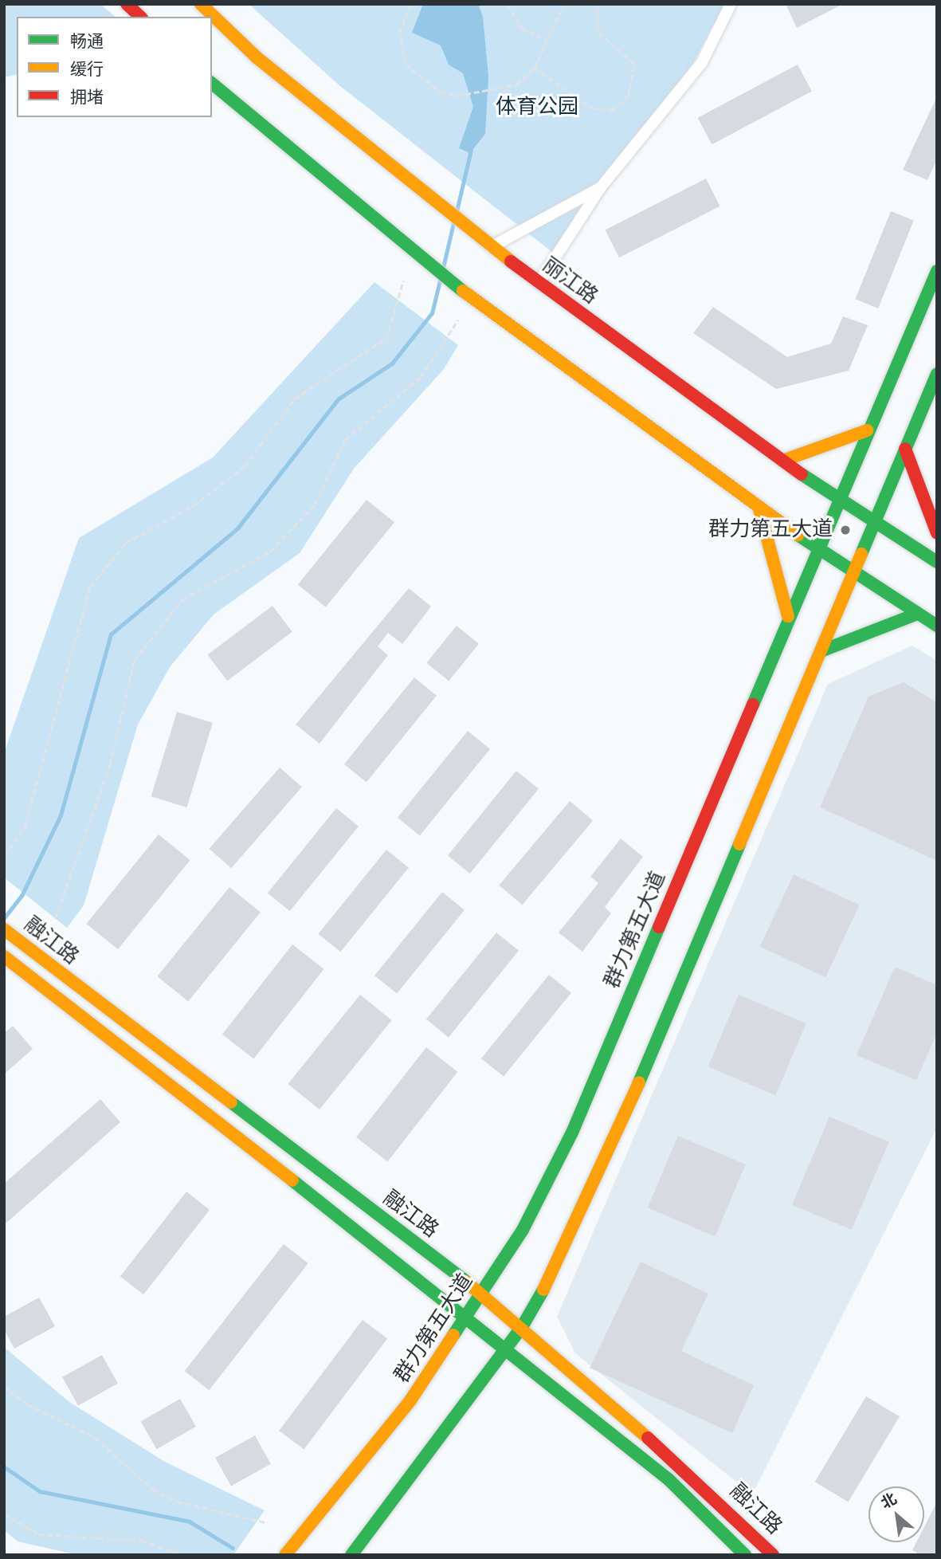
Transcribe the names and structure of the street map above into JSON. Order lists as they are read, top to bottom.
{
  "streets": {
    "main road": ["丽江路", "群力第五大道", "融江路"]
  },
  "crossings": [
    ["丽江路", "群力第五大道"],
    ["群力第五大道", "融江路"]
  ],
  "parks": ["体育公园"],
  "places": ["群力第五大道"],
  "legend": ["畅通", "缓行", "拥堵"],
  "north": "top left"
}
